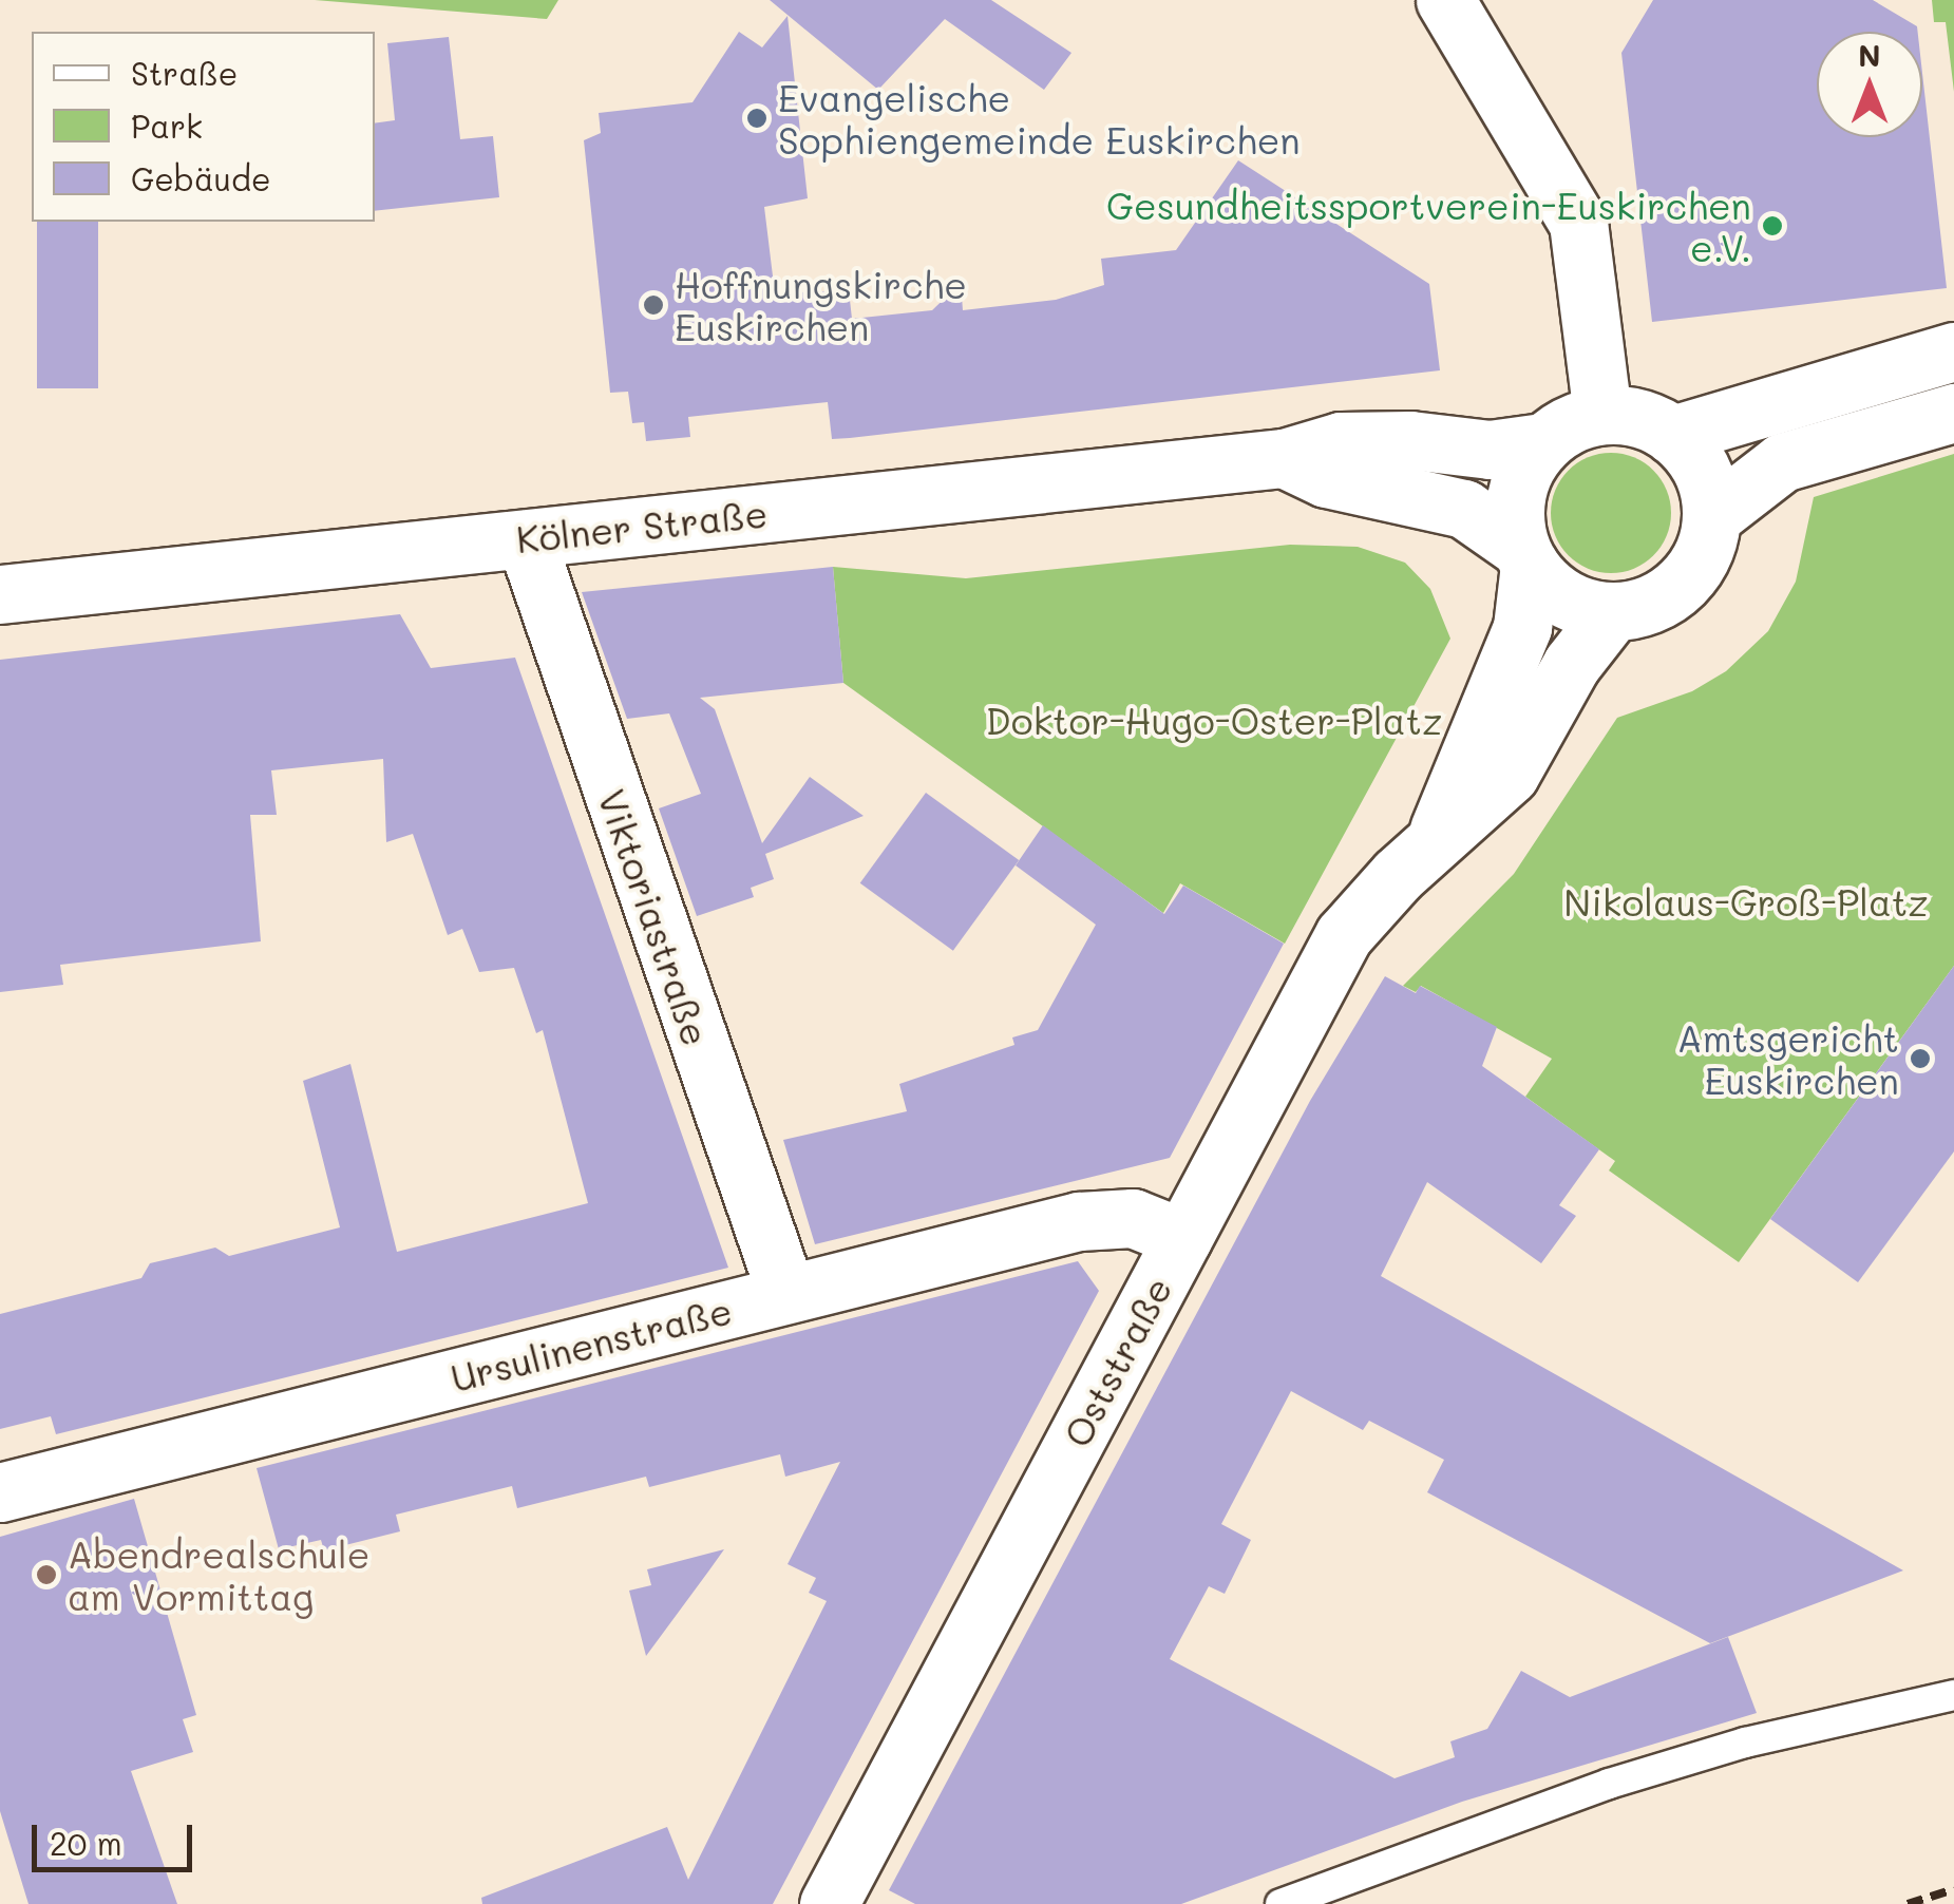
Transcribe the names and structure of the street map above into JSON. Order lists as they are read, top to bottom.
{
  "streets": {
    "street": [
      "Kölner Straße",
      "Viktoriastraße",
      "Ursulinenstraße",
      "Oststraße"
    ]
  },
  "crossings": [
    ["Kölner Straße", "Viktoriastraße"],
    ["Kölner Straße", "Oststraße"],
    ["Viktoriastraße", "Ursulinenstraße"],
    ["Ursulinenstraße", "Oststraße"]
  ],
  "parks": ["Doktor-Hugo-Oster-Platz", "Nikolaus-Groß-Platz"],
  "places": [
    "Evangelische Sophiengemeinde Euskirchen",
    "Gesundheitssportverein-Euskirchen e.V.",
    "Hoffnungskirche Euskirchen",
    "Amtsgericht Euskirchen",
    "Abendrealschule am Vormittag"
  ],
  "legend": ["Straße", "Park", "Gebäude"],
  "scale_bar": "20 m",
  "north": "top"
}
